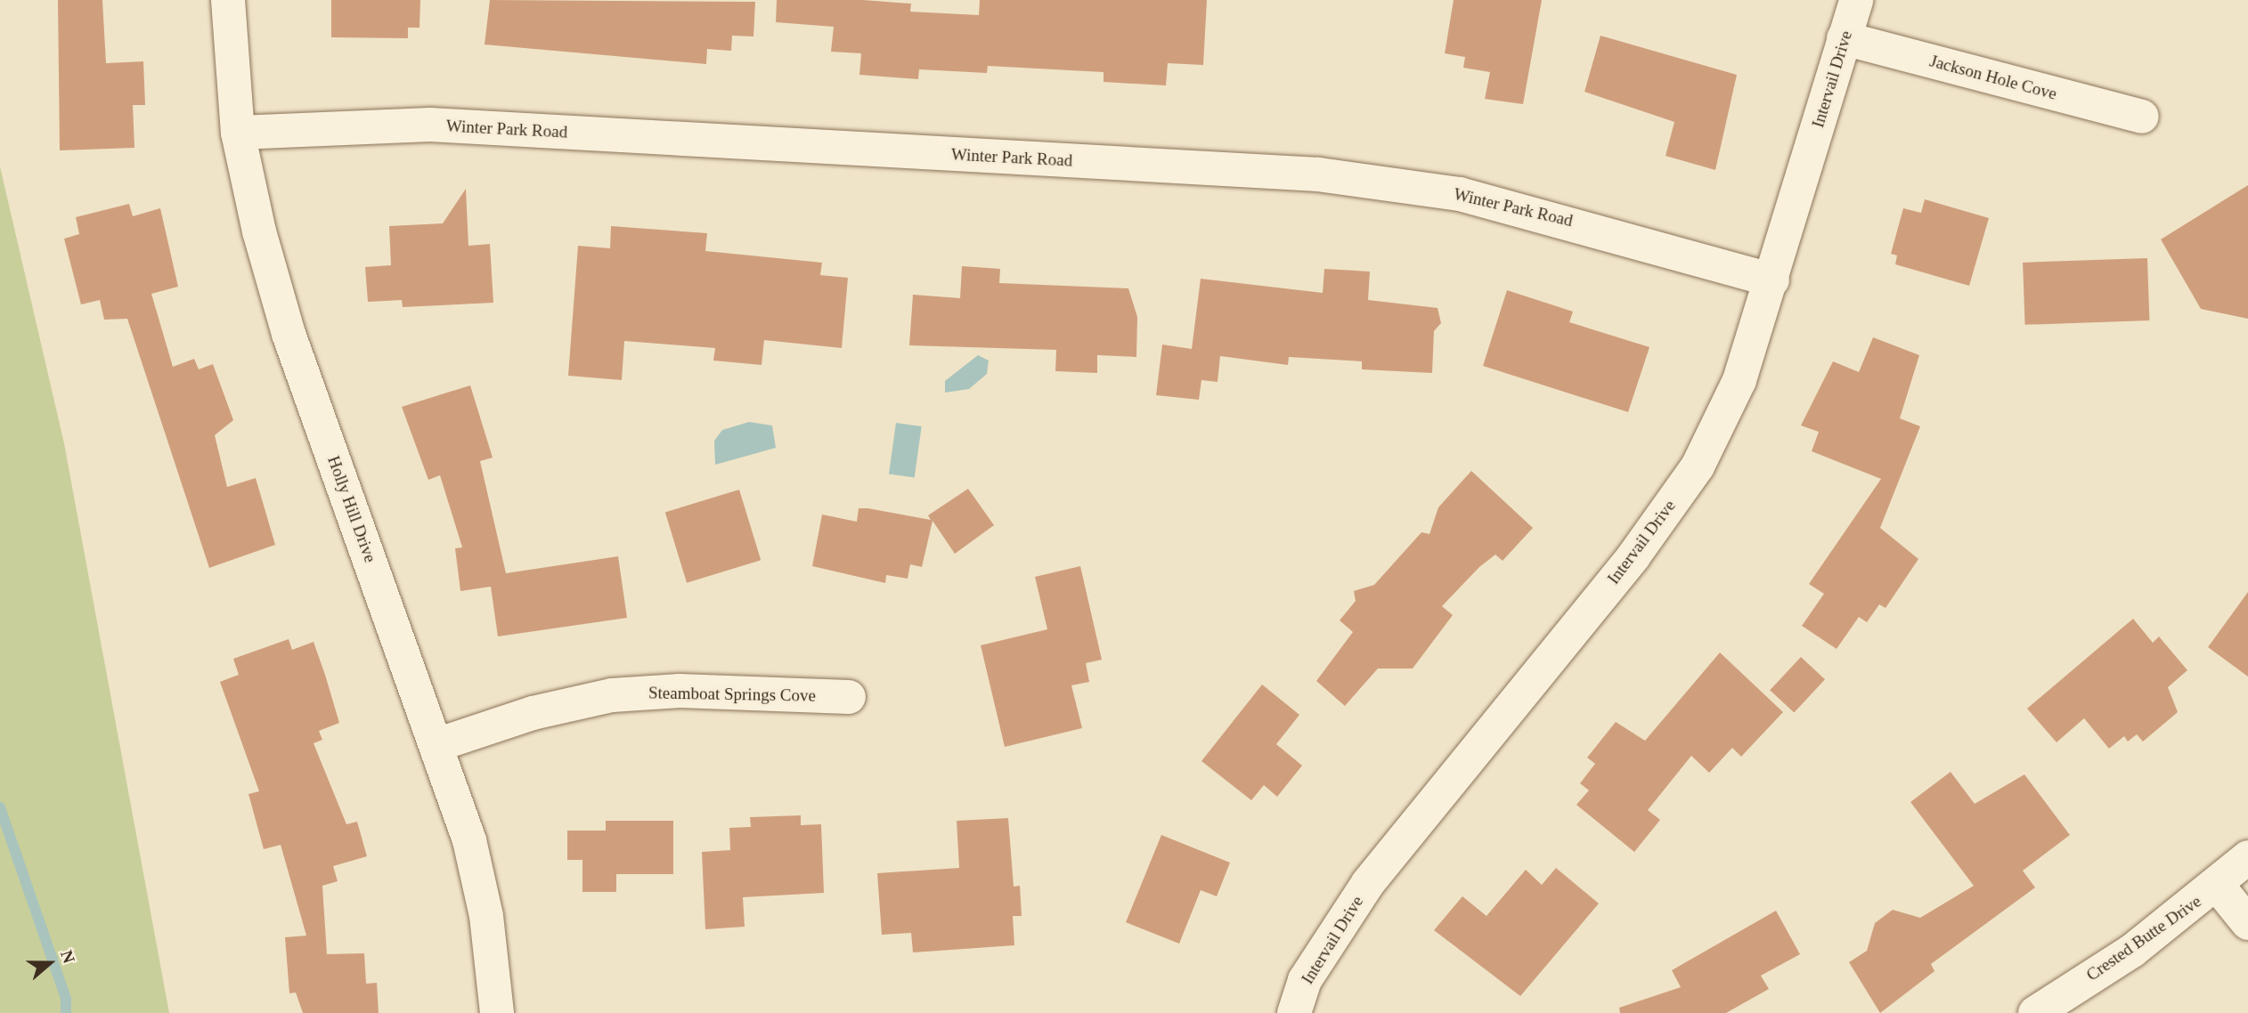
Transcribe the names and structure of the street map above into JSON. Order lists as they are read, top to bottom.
{
  "streets": {
    "street": [
      "Jackson Hole Cove",
      "Intervail Drive",
      "Winter Park Road",
      "Holly Hill Drive",
      "Steamboat Springs Cove",
      "Crested Butte Drive"
    ]
  },
  "crossings": [
    ["Jackson Hole Cove", "Intervail Drive"],
    ["Intervail Drive", "Winter Park Road"],
    ["Winter Park Road", "Holly Hill Drive"],
    ["Holly Hill Drive", "Steamboat Springs Cove"]
  ],
  "north": "right"
}
